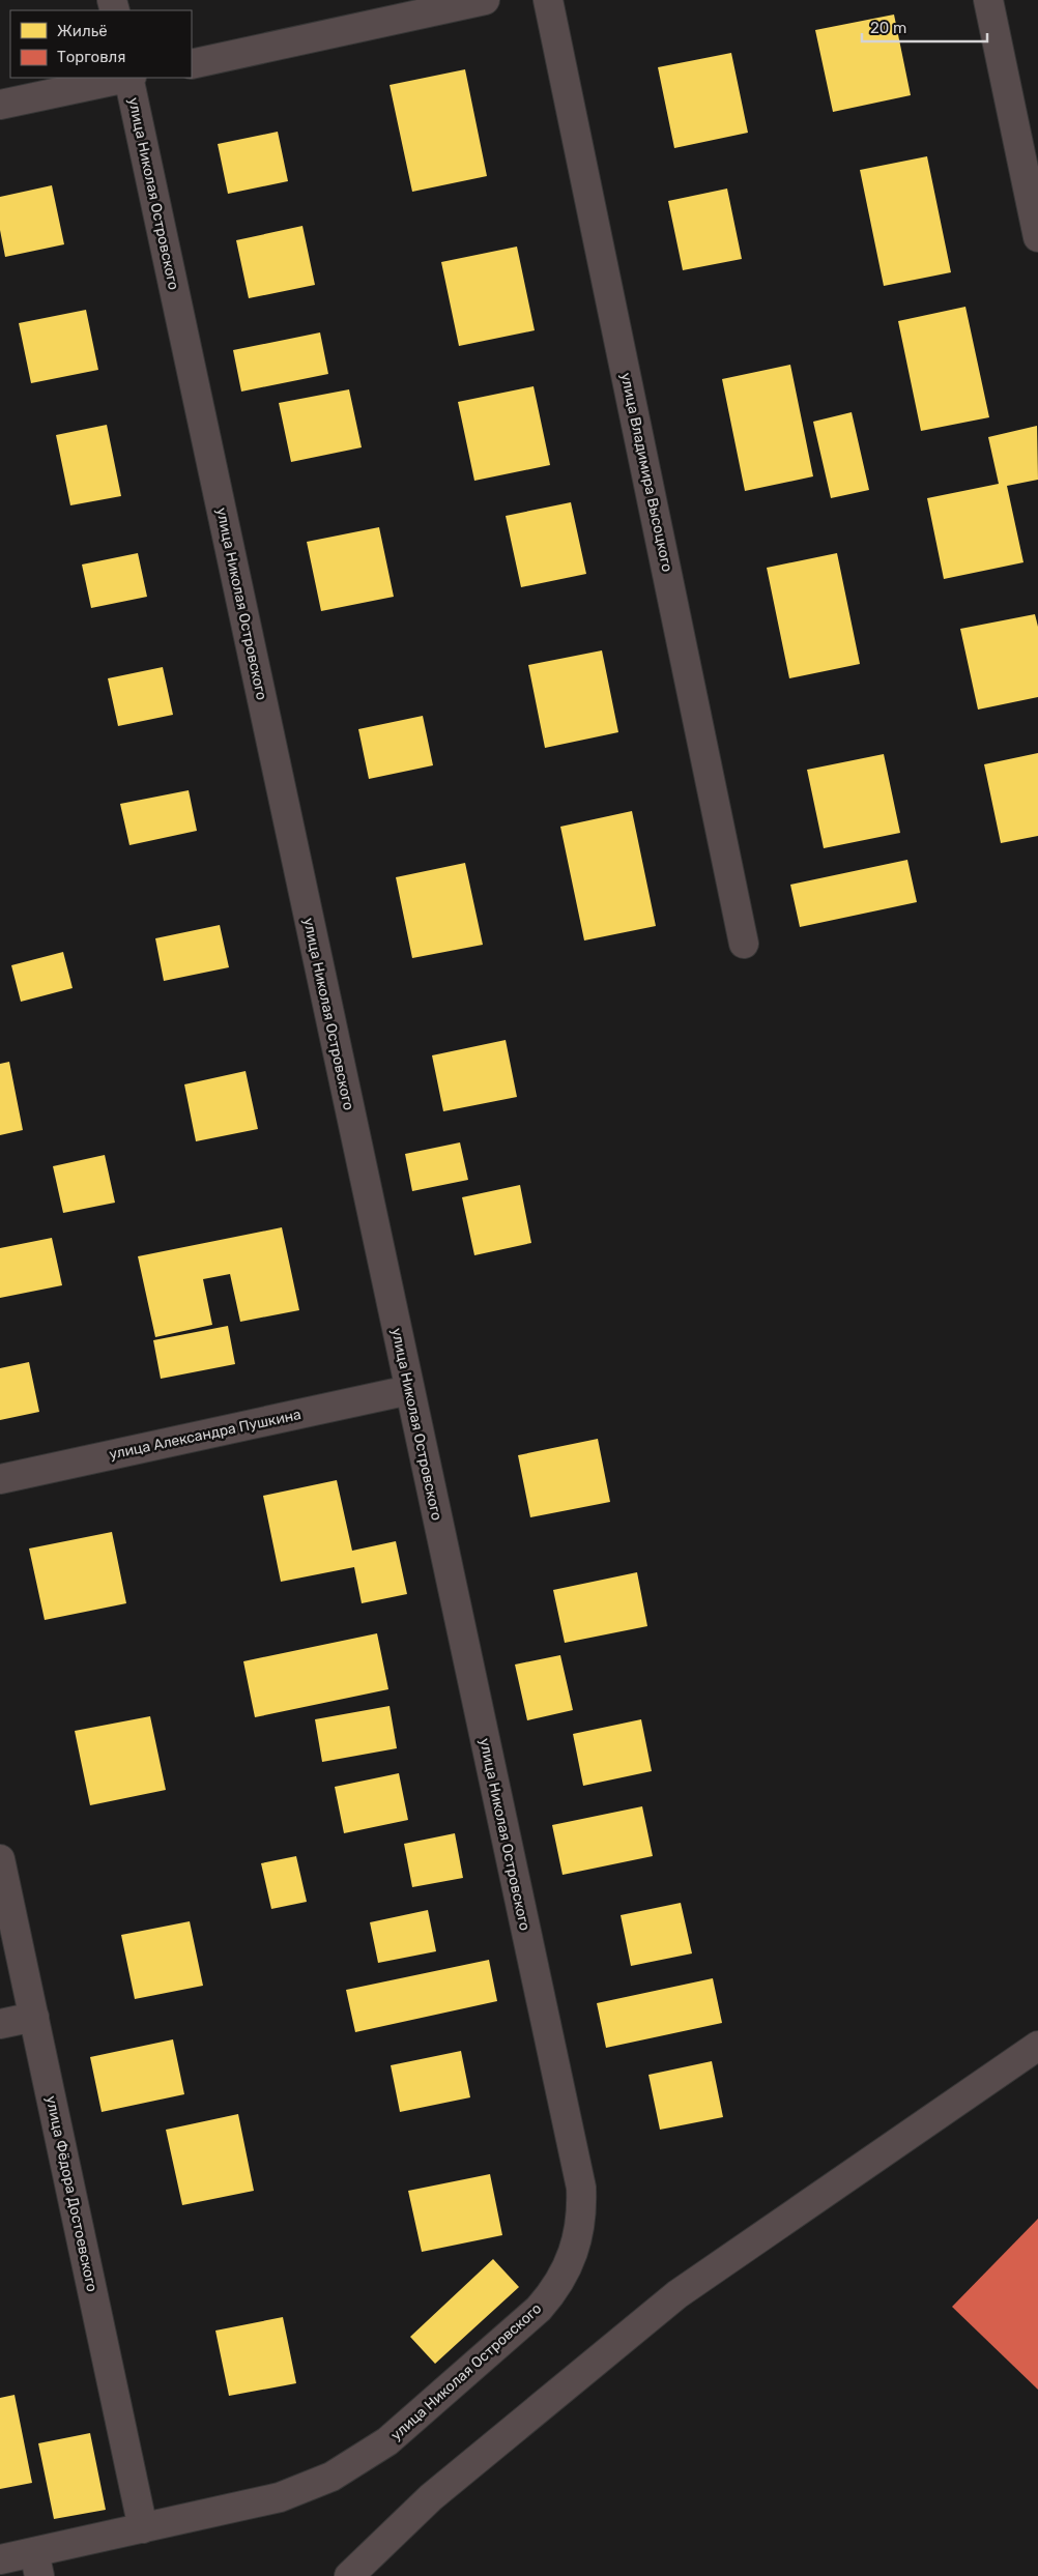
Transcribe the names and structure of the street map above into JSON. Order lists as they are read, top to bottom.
{
  "streets": {
    "street": [
      "улица Николая Островского",
      "улица Владимира Высоцкого",
      "улица Александра Пушкина",
      "улица Фёдора Достоевского"
    ]
  },
  "crossings": [
    ["улица Николая Островского", "улица Александра Пушкина"],
    ["улица Николая Островского", "улица Фёдора Достоевского"]
  ],
  "legend": ["Жильё", "Торговля"],
  "scale_bar": "20 m"
}
